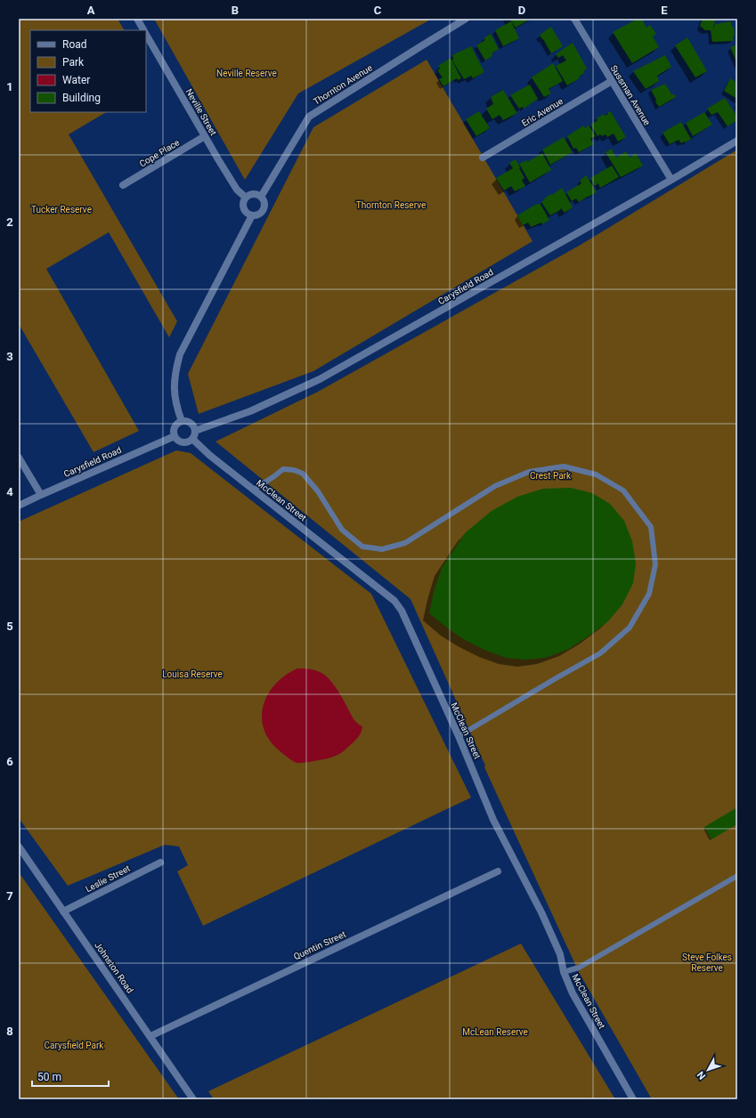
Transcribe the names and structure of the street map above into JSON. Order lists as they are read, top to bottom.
{
  "streets": {
    "street": [
      "Thornton Avenue",
      "Sussman Avenue",
      "Neville Street",
      "Eric Avenue",
      "Cope Place",
      "Carysfield Road",
      "McClean Street",
      "Leslie Street",
      "Quentin Street",
      "Johnston Road"
    ]
  },
  "crossings": [
    ["Thornton Avenue", "Neville Street"],
    ["Thornton Avenue", "Carysfield Road"],
    ["Thornton Avenue", "McClean Street"],
    ["Sussman Avenue", "Eric Avenue"],
    ["Sussman Avenue", "Carysfield Road"],
    ["Neville Street", "Cope Place"],
    ["Carysfield Road", "McClean Street"],
    ["Leslie Street", "Johnston Road"],
    ["Quentin Street", "Johnston Road"]
  ],
  "parks": [
    "Neville Reserve",
    "Thornton Reserve",
    "Tucker Reserve",
    "Crest Park",
    "Louisa Reserve",
    "Steve Folkes Reserve",
    "McLean Reserve",
    "Carysfield Park"
  ],
  "legend": [
    "Road",
    "Park",
    "Water",
    "Building"
  ],
  "scale_bar": "50 m",
  "north": "bottom left",
  "grid": {
    "columns": [
      "A",
      "B",
      "C",
      "D",
      "E"
    ],
    "rows": [
      "1",
      "2",
      "3",
      "4",
      "5",
      "6",
      "7",
      "8"
    ]
  }
}
